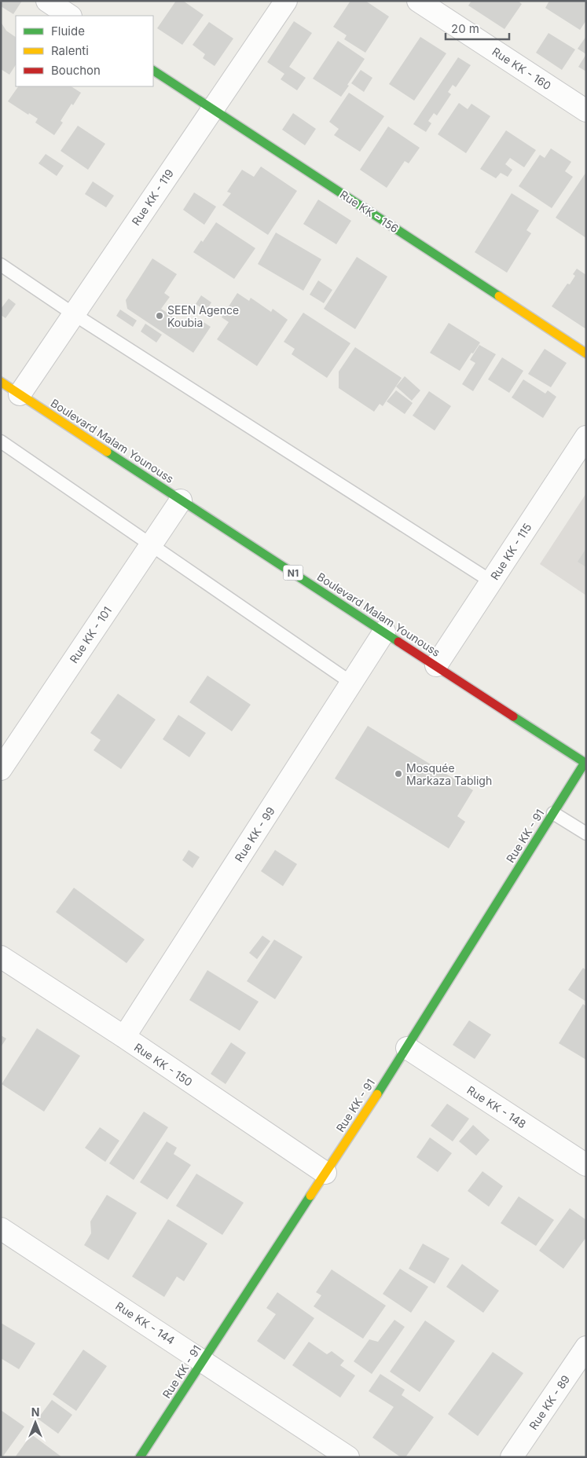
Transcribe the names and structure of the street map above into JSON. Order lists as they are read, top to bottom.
{
  "streets": {
    "street": [
      "Rue KK - 160",
      "Rue KK - 119",
      "Rue KK - 156",
      "Boulevard Malam Younouss",
      "Rue KK - 115",
      "N1",
      "Rue KK - 101",
      "Rue KK - 99",
      "Rue KK - 91",
      "Rue KK - 150",
      "Rue KK - 148",
      "Rue KK - 144",
      "Rue KK - 89"
    ]
  },
  "crossings": [
    ["Rue KK - 119", "Rue KK - 156"],
    ["Rue KK - 119", "Boulevard Malam Younouss"],
    ["Boulevard Malam Younouss", "Rue KK - 115"],
    ["Boulevard Malam Younouss", "Rue KK - 101"],
    ["Boulevard Malam Younouss", "Rue KK - 99"],
    ["Boulevard Malam Younouss", "Rue KK - 91"],
    ["Rue KK - 99", "Rue KK - 150"],
    ["Rue KK - 91", "Rue KK - 150"],
    ["Rue KK - 91", "Rue KK - 148"],
    ["Rue KK - 91", "Rue KK - 144"]
  ],
  "places": ["SEEN Agence Koubia", "Mosquée Markaza Tabligh"],
  "legend": ["Fluide", "Ralenti", "Bouchon"],
  "scale_bar": "20 m",
  "north": "top"
}
